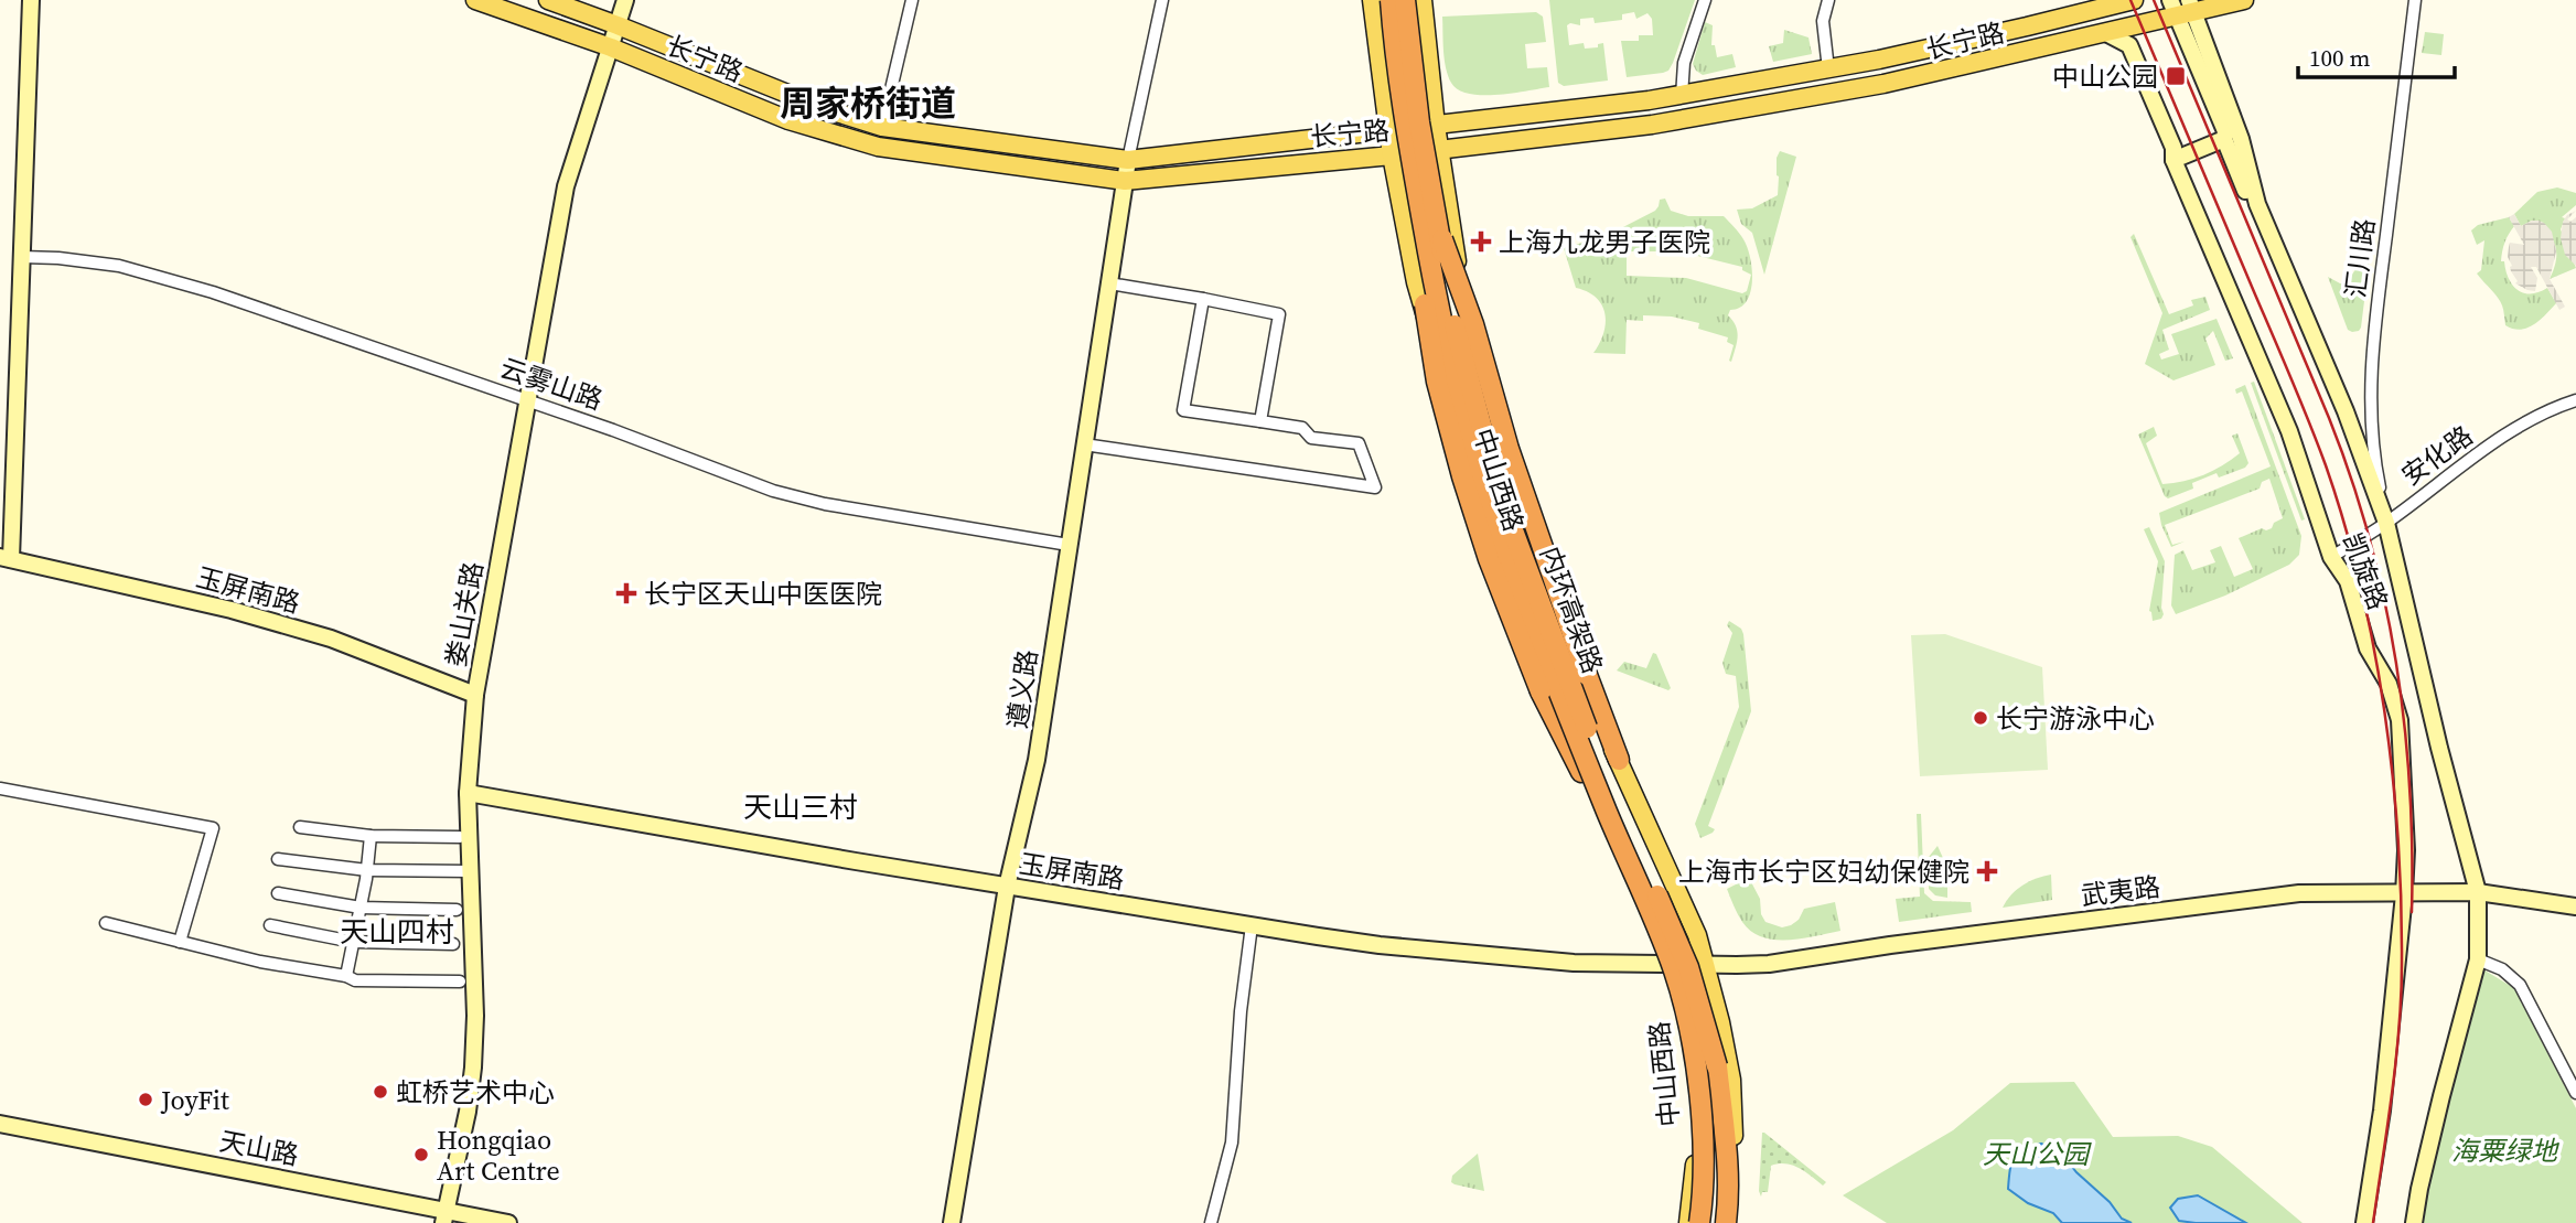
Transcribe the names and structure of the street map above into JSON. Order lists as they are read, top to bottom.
{
  "streets": {
    "highway": ["内环高架路"],
    "main road": ["长宁路", "中山西路"],
    "street": [
      "汇川路",
      "云雾山路",
      "安化路",
      "凯旋路",
      "玉屏南路",
      "娄山关路",
      "遵义路",
      "武夷路",
      "天山路"
    ]
  },
  "crossings": [
    ["长宁路", "中山西路"],
    ["长宁路", "凯旋路"],
    ["长宁路", "内环高架路"],
    ["长宁路", "娄山关路"],
    ["长宁路", "遵义路"],
    ["汇川路", "安化路"],
    ["汇川路", "凯旋路"],
    ["云雾山路", "娄山关路"],
    ["云雾山路", "遵义路"],
    ["安化路", "凯旋路"],
    ["中山西路", "玉屏南路"],
    ["中山西路", "内环高架路"],
    ["中山西路", "武夷路"],
    ["凯旋路", "武夷路"],
    ["玉屏南路", "娄山关路"],
    ["玉屏南路", "遵义路"],
    ["玉屏南路", "武夷路"],
    ["娄山关路", "天山路"]
  ],
  "districts": ["周家桥街道", "天山三村", "天山四村"],
  "parks": ["海粟绿地", "天山公园"],
  "places": {
    "transit": ["中山公园"],
    "health": ["上海九龙男子医院", "长宁区天山中医医院", "上海市长宁区妇幼保健院"],
    "other": [
      "长宁游泳中心",
      "虹桥艺术中心",
      "JoyFit",
      "Hongqiao Art Centre"
    ]
  },
  "scale_bar": "100 m"
}
